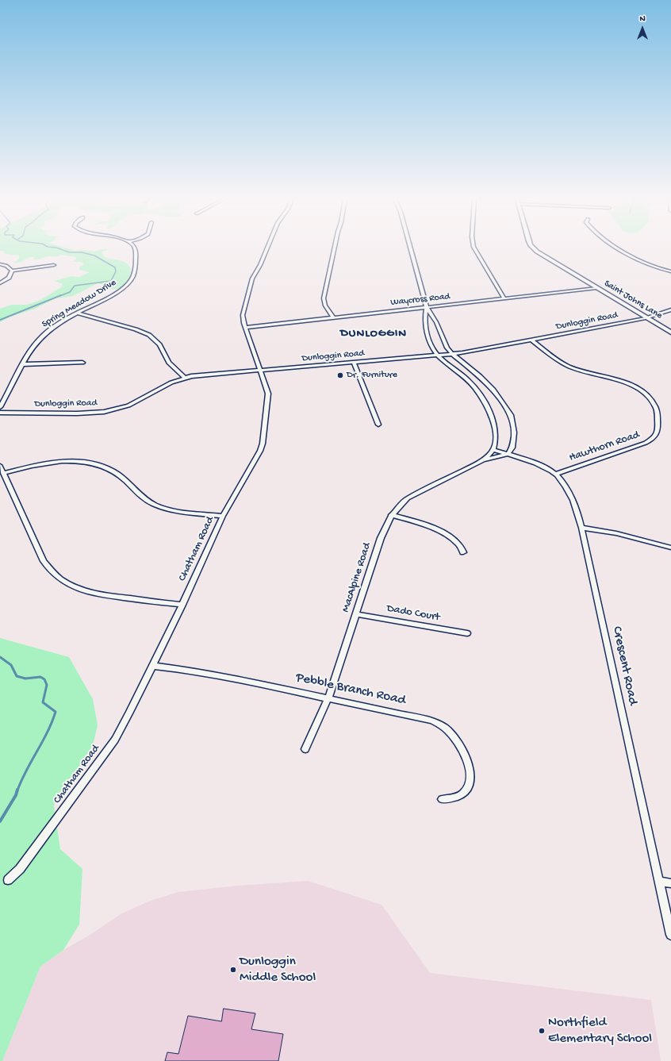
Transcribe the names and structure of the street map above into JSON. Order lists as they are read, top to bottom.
{
  "streets": {
    "street": [
      "Waycross Road",
      "Saint Johns Lane",
      "Spring Meadow Drive",
      "Dunloggin Road",
      "Hawthorn Road",
      "Chatham Road",
      "MacAlpine Road",
      "Dado Court",
      "Crescent Road",
      "Pebble Branch Road"
    ]
  },
  "crossings": [
    ["Waycross Road", "Saint Johns Lane"],
    ["Waycross Road", "Chatham Road"],
    ["Saint Johns Lane", "Dunloggin Road"],
    ["Dunloggin Road", "Hawthorn Road"],
    ["Dunloggin Road", "Chatham Road"],
    ["Hawthorn Road", "Crescent Road"],
    ["Chatham Road", "Pebble Branch Road"],
    ["MacAlpine Road", "Dado Court"],
    ["MacAlpine Road", "Crescent Road"],
    ["MacAlpine Road", "Pebble Branch Road"]
  ],
  "districts": ["DUNLOGGIN"],
  "places": ["Dr. Furniture", "Dunloggin Middle School", "Northfield Elementary School"],
  "north": "top"
}
